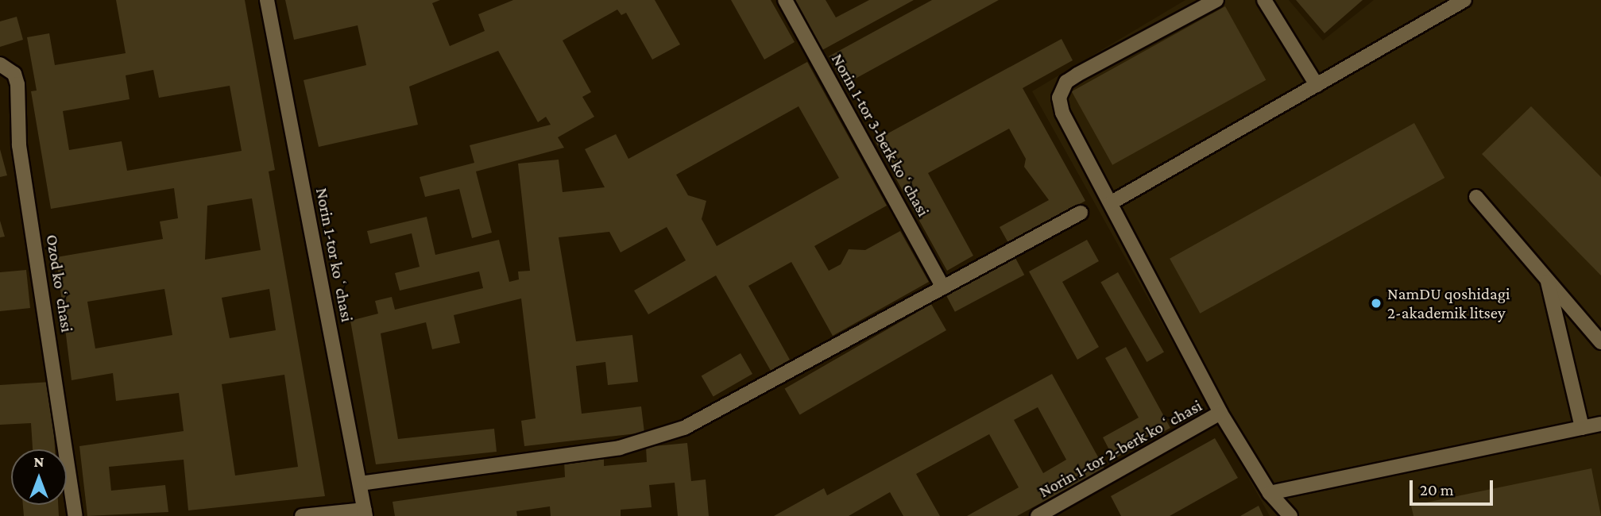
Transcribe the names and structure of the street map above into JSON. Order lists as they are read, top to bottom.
{
  "streets": {
    "street": [
      "Norin 1-tor 3-berk koʻchasi",
      "Norin 1-tor koʻchasi",
      "Ozod koʻchasi",
      "Norin 1-tor 2-berk koʻchasi"
    ]
  },
  "places": ["NamDU qoshidagi 2-akademik litsey"],
  "scale_bar": "20 m",
  "north": "top"
}
